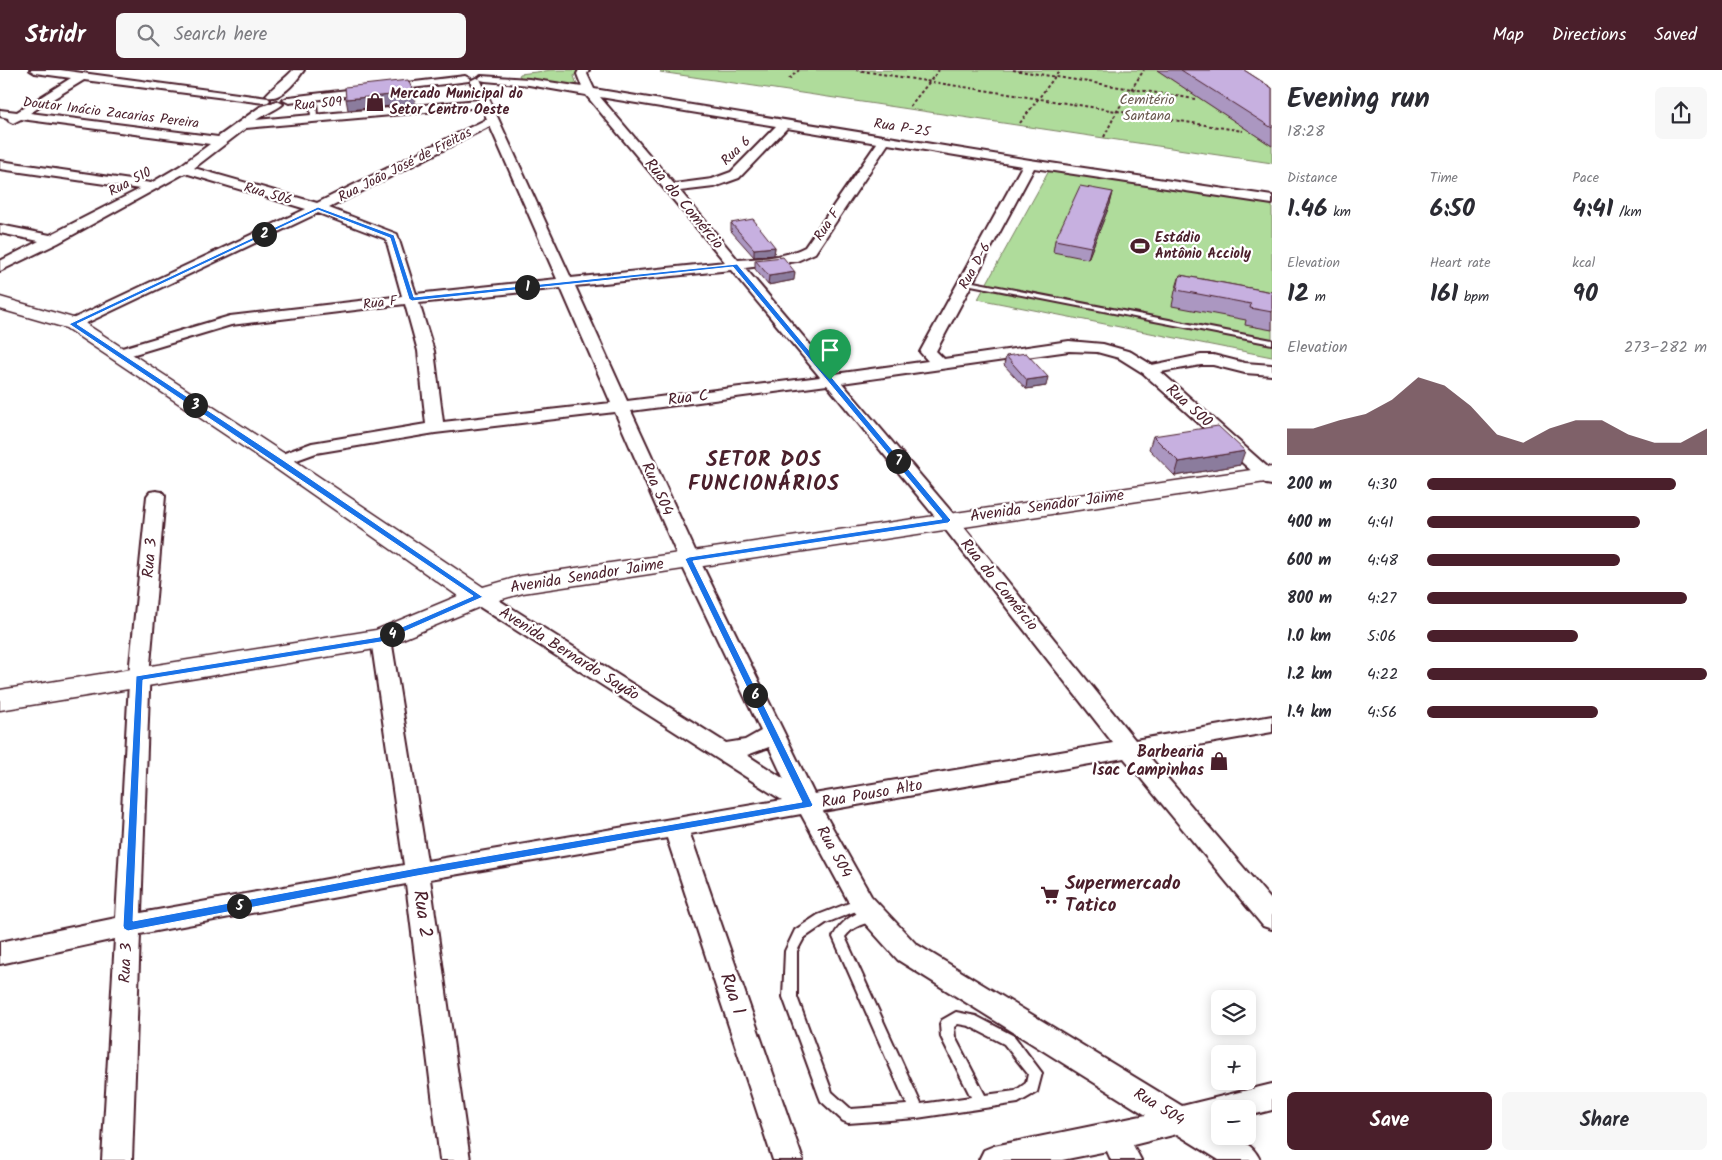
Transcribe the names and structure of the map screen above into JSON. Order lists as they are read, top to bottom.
{
  "streets": {
    "street": [
      "Rua 509",
      "Doutor Inácio Zacarias Pereira",
      "Rua P-25",
      "Rua 6",
      "Rua João José de Freitas",
      "Rua 510",
      "Rua 506",
      "Rua do Comércio",
      "Rua F",
      "Rua D-6",
      "Rua C",
      "Rua 500",
      "Rua 504",
      "Avenida Senador Jaime",
      "Rua 3",
      "Avenida Bernardo Sayão",
      "Rua Pouso Alto",
      "Rua 2",
      "Rua 1"
    ]
  },
  "crossings": [
    ["Rua 509", "Rua 510"],
    ["Rua 509", "Rua 504"],
    ["Doutor Inácio Zacarias Pereira", "Rua 510"],
    ["Rua P-25", "Rua 6"],
    ["Rua P-25", "Rua 510"],
    ["Rua P-25", "Rua do Comércio"],
    ["Rua P-25", "Rua F"],
    ["Rua P-25", "Rua D-6"],
    ["Rua P-25", "Rua 504"],
    ["Rua 6", "Rua do Comércio"],
    ["Rua João José de Freitas", "Rua 506"],
    ["Rua João José de Freitas", "Rua 504"],
    ["Rua João José de Freitas", "Avenida Bernardo Sayão"],
    ["Rua 510", "Rua 506"],
    ["Rua 506", "Rua F"],
    ["Rua 506", "Rua C"],
    ["Rua do Comércio", "Rua F"],
    ["Rua do Comércio", "Rua C"],
    ["Rua do Comércio", "Avenida Senador Jaime"],
    ["Rua do Comércio", "Rua Pouso Alto"],
    ["Rua F", "Rua 504"],
    ["Rua F", "Avenida Bernardo Sayão"],
    ["Rua D-6", "Rua C"],
    ["Rua C", "Rua 500"],
    ["Rua C", "Rua 504"],
    ["Rua C", "Avenida Bernardo Sayão"],
    ["Rua 500", "Avenida Senador Jaime"],
    ["Rua 504", "Avenida Senador Jaime"],
    ["Rua 504", "Avenida Bernardo Sayão"],
    ["Rua 504", "Rua Pouso Alto"],
    ["Avenida Senador Jaime", "Rua 3"],
    ["Avenida Senador Jaime", "Avenida Bernardo Sayão"],
    ["Avenida Senador Jaime", "Rua 2"],
    ["Rua 3", "Rua Pouso Alto"],
    ["Avenida Bernardo Sayão", "Rua Pouso Alto"],
    ["Rua Pouso Alto", "Rua 2"],
    ["Rua Pouso Alto", "Rua 1"]
  ],
  "districts": ["SETOR DOS FUNCIONÁRIOS"],
  "parks": ["Cemitério Santana"],
  "places": {
    "shop": ["Mercado Municipal do Setor Centro Oeste", "Barbearia Isac Campinhas"],
    "sports": ["Estádio Antônio Accioly"],
    "supermarket": ["Supermercado Tatico"]
  },
  "page": {
    "header": "Stridr",
    "search": "Search here",
    "nav": ["Map", "Directions", "Saved"],
    "heading": ["Evening run", "18:28"],
    "stats": [
      ["Distance", "1.46 km"],
      ["Time", "6:50"],
      ["Pace", "4:41 /km"],
      ["Elevation", "12 m"],
      ["Heart rate", "161 bpm"],
      ["kcal", "90"]
    ],
    "pins": [
      "2",
      "1",
      "3",
      "7",
      "4",
      "6",
      "5"
    ],
    "chart": ["Elevation", "273–282 m"],
    "list": [
      {
        "name": "200 m",
        "note": "4:30"
      },
      {
        "name": "400 m",
        "note": "4:41"
      },
      {
        "name": "600 m",
        "note": "4:48"
      },
      {
        "name": "800 m",
        "note": "4:27"
      },
      {
        "name": "1.0 km",
        "note": "5:06"
      },
      {
        "name": "1.2 km",
        "note": "4:22"
      },
      {
        "name": "1.4 km",
        "note": "4:56"
      }
    ],
    "map_buttons": ["+", "−"],
    "buttons": ["Save", "Share"]
  }
}
